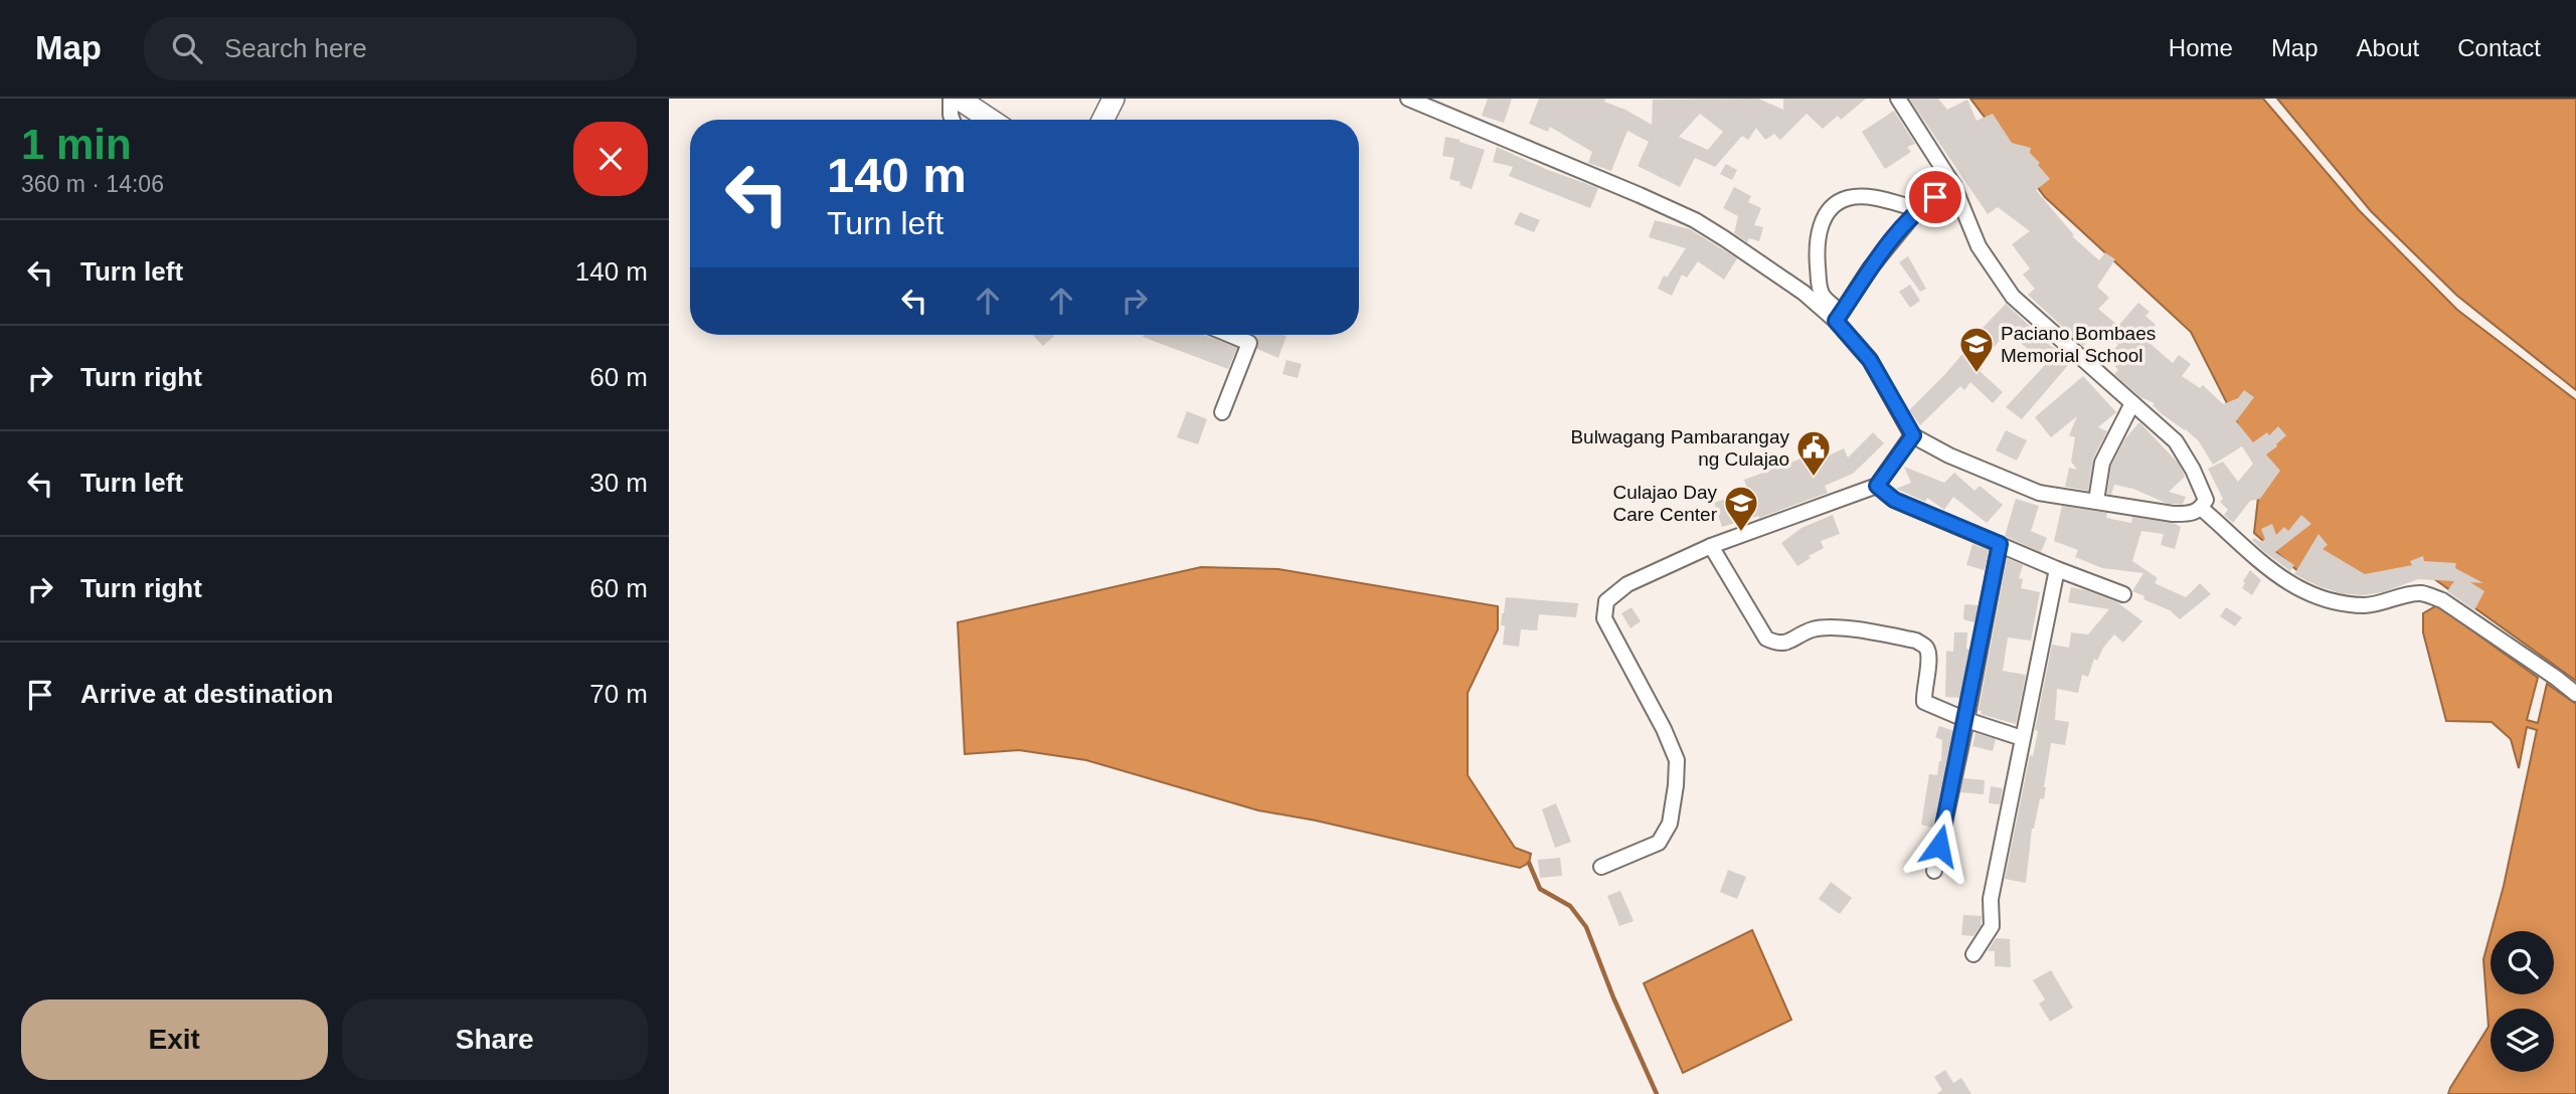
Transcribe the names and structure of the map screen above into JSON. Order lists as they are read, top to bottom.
{
  "places": {
    "school or university": ["Paciano Bombaes Memorial School", "Culajao Day Care Center"],
    "public building": ["Bulwagang Pambarangay ng Culajao"]
  },
  "page": {
    "header": "Map",
    "search": "Search here",
    "nav": [
      "Home",
      "Map",
      "About",
      "Contact"
    ],
    "heading": ["1 min", "360 m · 14:06"],
    "turn": ["140 m", "Turn left"],
    "list": [
      {
        "name": "Turn left",
        "value": "140 m"
      },
      {
        "name": "Turn right",
        "value": "60 m"
      },
      {
        "name": "Turn left",
        "value": "30 m"
      },
      {
        "name": "Turn right",
        "value": "60 m"
      },
      {
        "name": "Arrive at destination",
        "value": "70 m"
      }
    ],
    "buttons": ["Exit", "Share"]
  }
}
